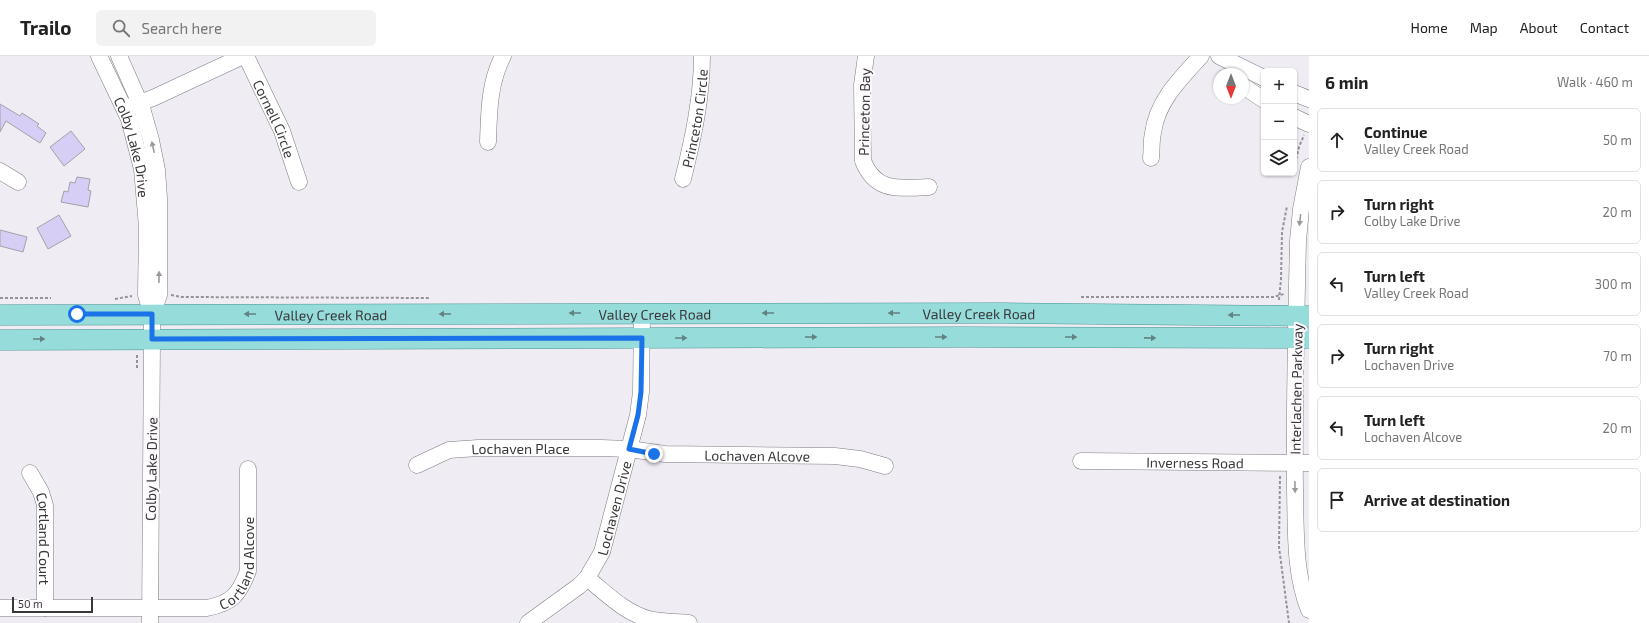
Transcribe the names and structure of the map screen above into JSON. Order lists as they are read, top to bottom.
{
  "streets": {
    "main road": ["Valley Creek Road"],
    "street": [
      "Princeton Bay",
      "Princeton Circle",
      "Cornell Circle",
      "Colby Lake Drive",
      "Interlachen Parkway",
      "Lochaven Place",
      "Lochaven Alcove",
      "Inverness Road",
      "Lochaven Drive",
      "Cortland Court",
      "Cortland Alcove"
    ]
  },
  "crossings": [
    ["Colby Lake Drive", "Valley Creek Road"],
    ["Colby Lake Drive", "Cortland Alcove"],
    ["Valley Creek Road", "Interlachen Parkway"],
    ["Valley Creek Road", "Lochaven Drive"],
    ["Interlachen Parkway", "Inverness Road"],
    ["Lochaven Place", "Lochaven Alcove"],
    ["Lochaven Place", "Lochaven Drive"],
    ["Lochaven Alcove", "Lochaven Drive"],
    ["Cortland Court", "Cortland Alcove"]
  ],
  "one_way": ["Interlachen Parkway"],
  "scale_bar": "50 m",
  "north": "bottom",
  "page": {
    "header": "Trailo",
    "search": "Search here",
    "nav": [
      "Home",
      "Map",
      "About",
      "Contact"
    ],
    "heading": ["6 min", "Walk · 460 m"],
    "map_buttons": ["+", "−"],
    "list": [
      ["Continue", "Valley Creek Road", "50 m"],
      ["Turn right", "Colby Lake Drive", "20 m"],
      ["Turn left", "Valley Creek Road", "300 m"],
      ["Turn right", "Lochaven Drive", "70 m"],
      ["Turn left", "Lochaven Alcove", "20 m"],
      "Arrive at destination"
    ],
    "scale": "50 m"
  }
}
